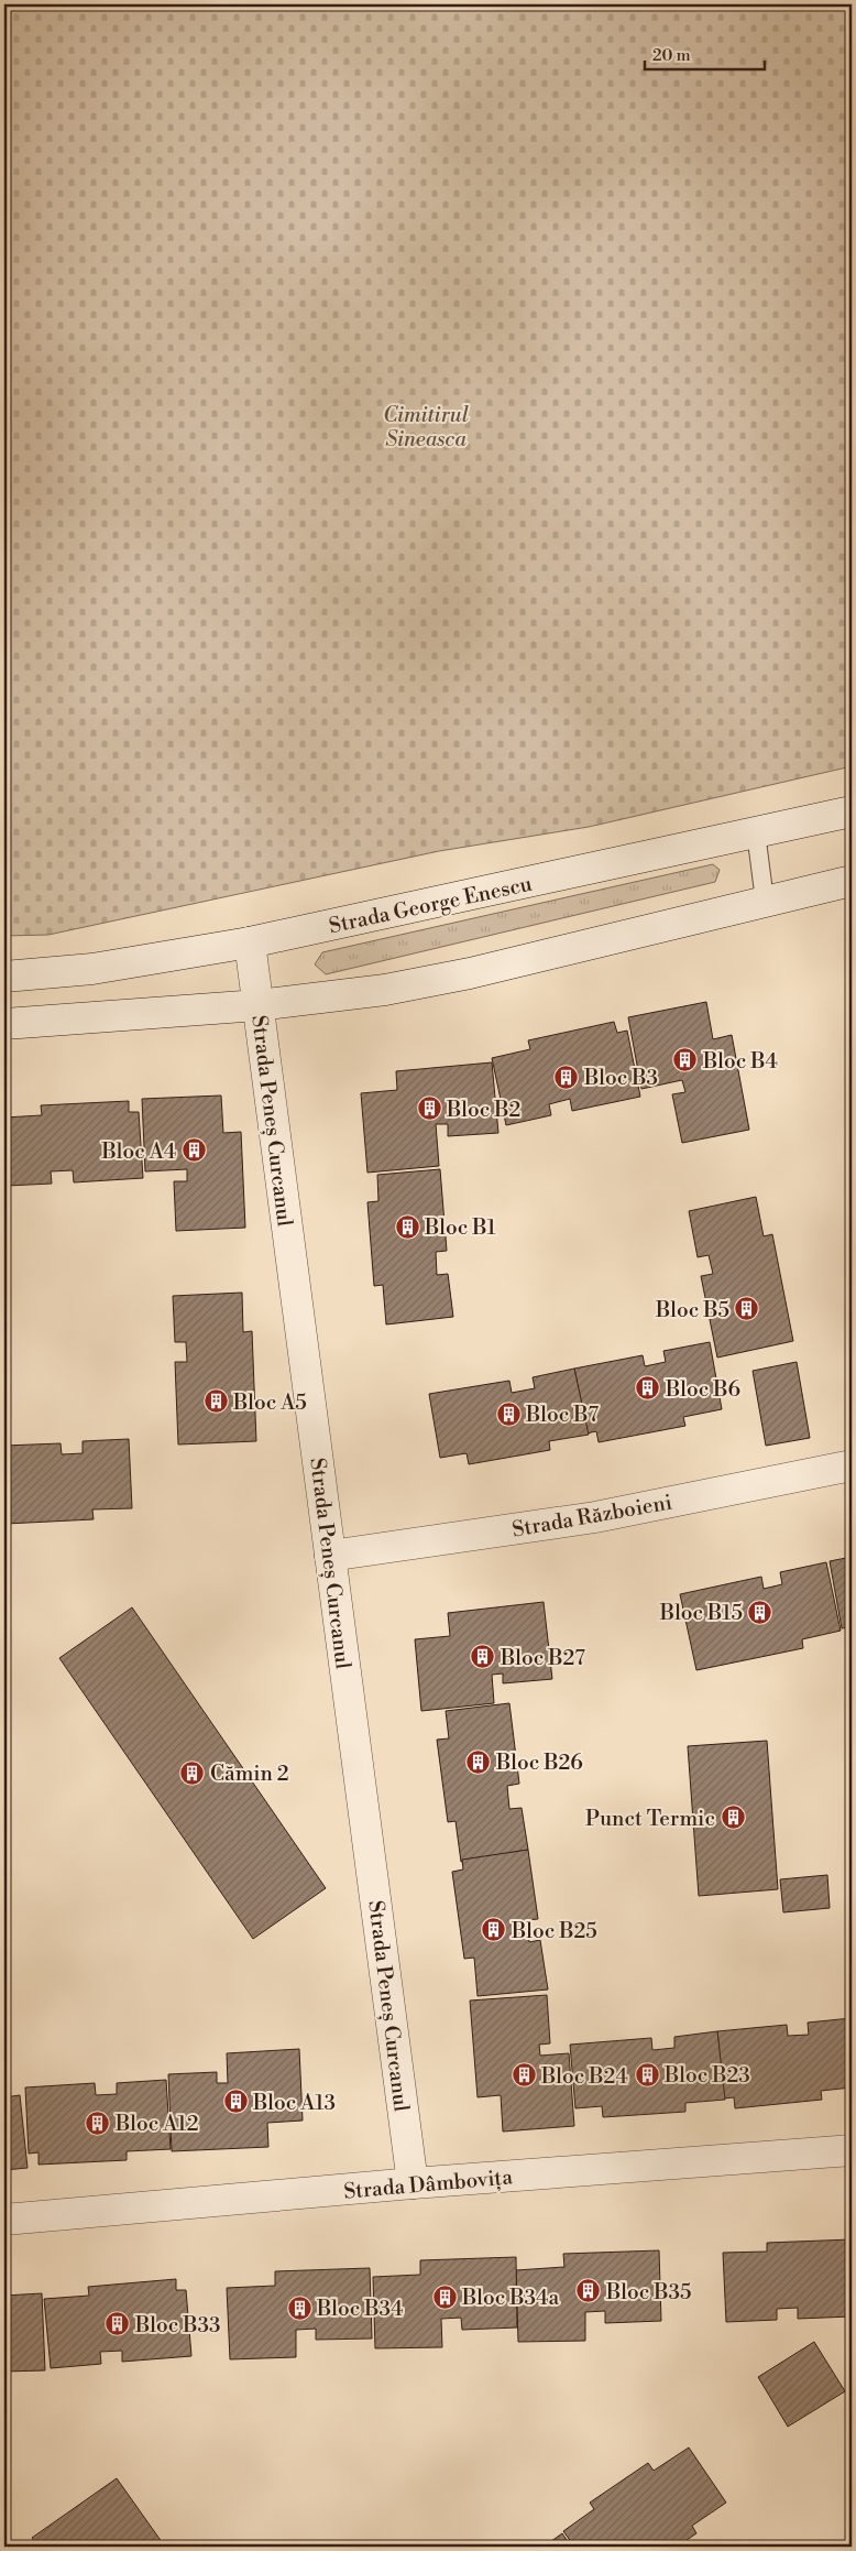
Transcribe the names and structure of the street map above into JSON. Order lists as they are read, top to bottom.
{
  "streets": {
    "street": [
      "Strada George Enescu",
      "Strada Peneș Curcanul",
      "Strada Războieni",
      "Strada Dâmbovița"
    ]
  },
  "crossings": [
    ["Strada George Enescu", "Strada Peneș Curcanul"],
    ["Strada Peneș Curcanul", "Strada Războieni"],
    ["Strada Peneș Curcanul", "Strada Dâmbovița"]
  ],
  "parks": ["Cimitirul Sineasca"],
  "places": {
    "building": [
      "Bloc B4",
      "Bloc B3",
      "Bloc B2",
      "Bloc A4",
      "Bloc B1",
      "Bloc B5",
      "Bloc B6",
      "Bloc A5",
      "Bloc B7",
      "Bloc B15",
      "Bloc B27",
      "Bloc B26",
      "Cămin 2",
      "Punct Termic",
      "Bloc B25",
      "Bloc B23",
      "Bloc B24",
      "Bloc A13",
      "Bloc A12",
      "Bloc B35",
      "Bloc B34a",
      "Bloc B34",
      "Bloc B33"
    ]
  },
  "scale_bar": "20 m"
}
